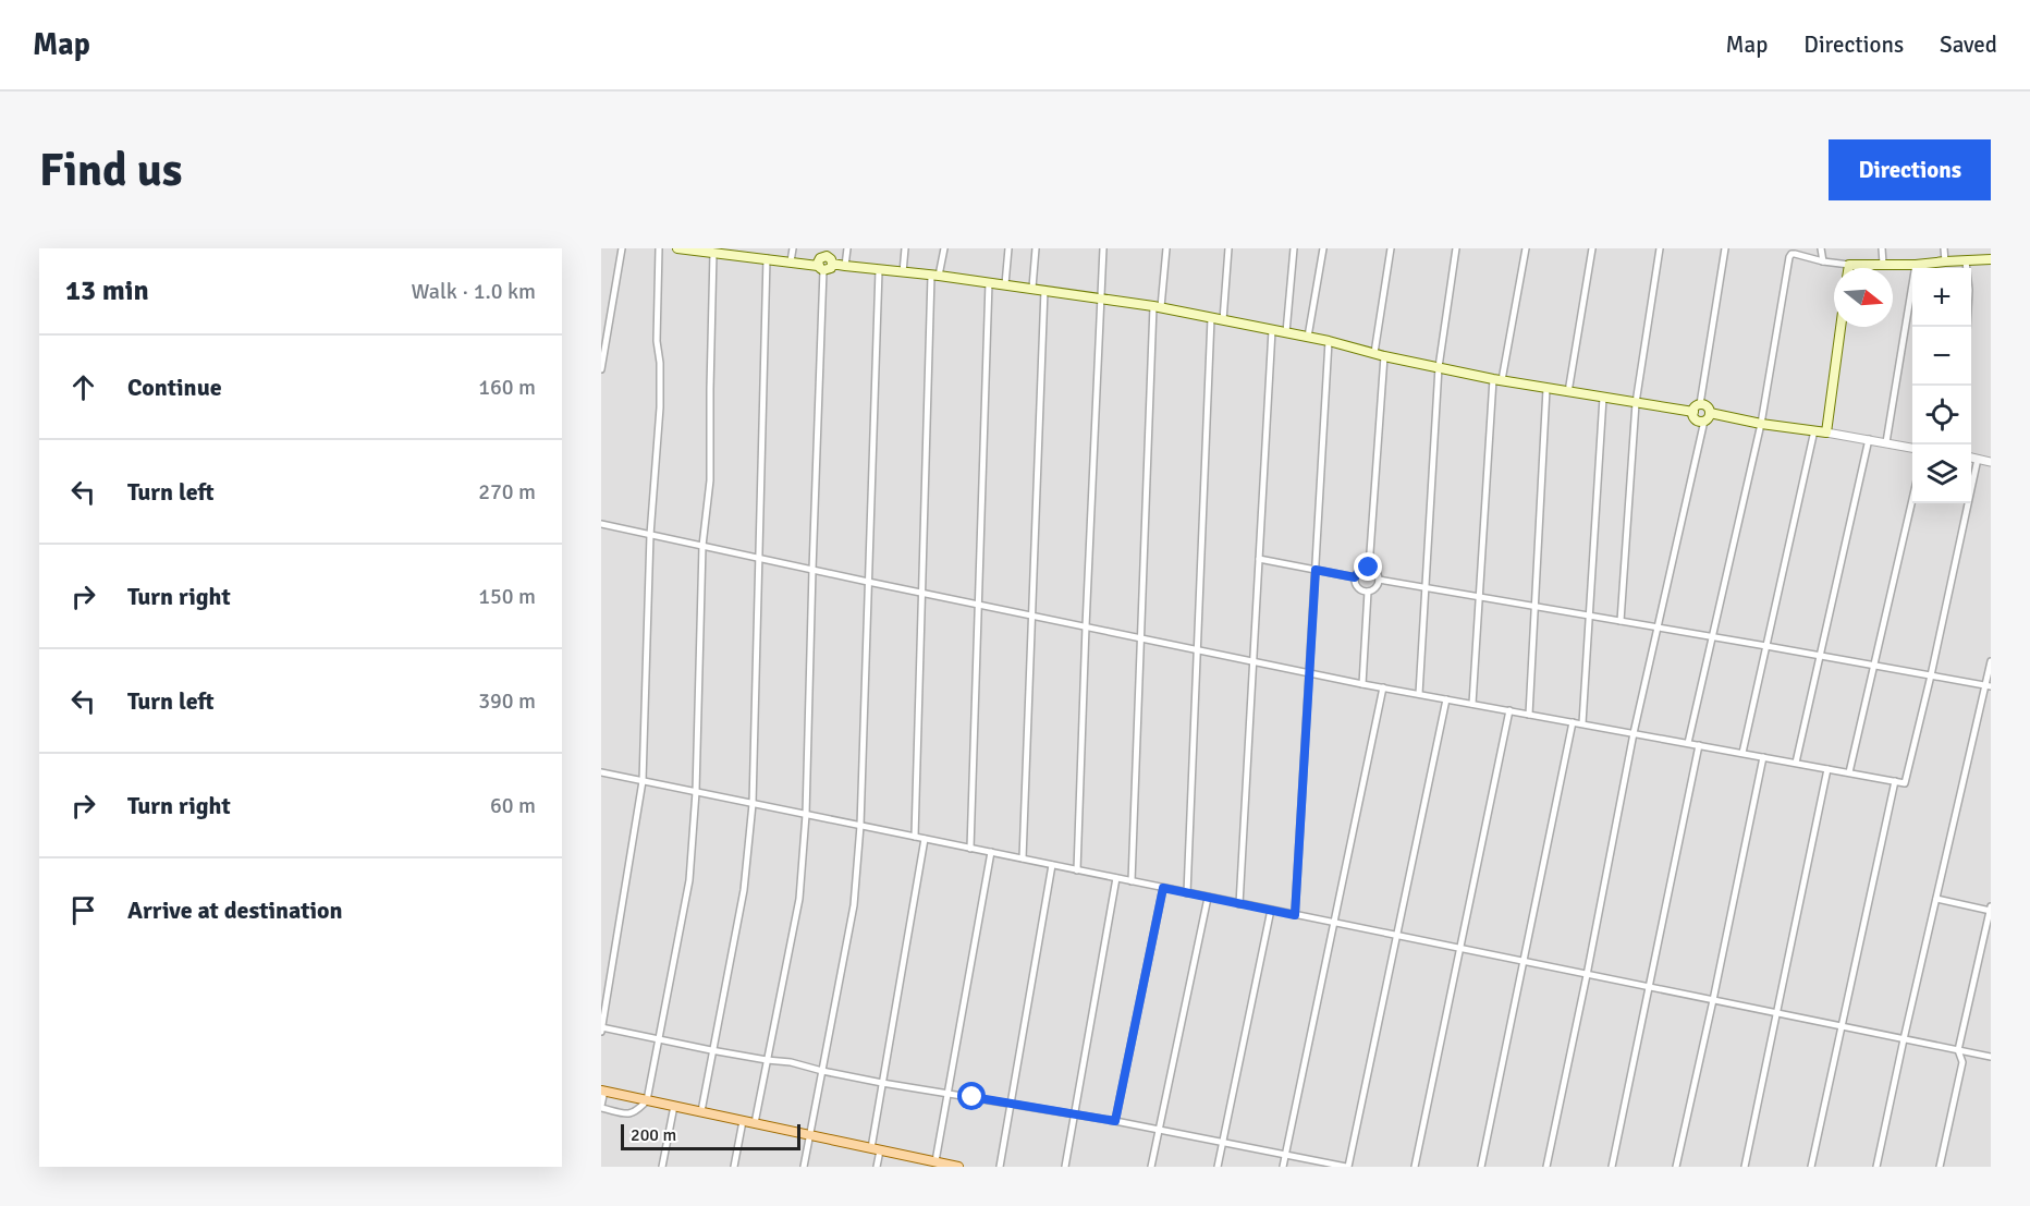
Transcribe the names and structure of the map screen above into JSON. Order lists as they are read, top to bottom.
{
  "scale_bar": "200 m",
  "north": "right",
  "page": {
    "header": "Map",
    "nav": ["Map", "Directions", "Saved"],
    "buttons": "Directions",
    "title": "Find us",
    "heading": ["13 min", "Walk · 1.0 km"],
    "map_buttons": ["+", "−"],
    "list": [
      ["Continue", "160 m"],
      ["Turn left", "270 m"],
      ["Turn right", "150 m"],
      ["Turn left", "390 m"],
      ["Turn right", "60 m"],
      "Arrive at destination"
    ],
    "scale": "200 m"
  }
}
